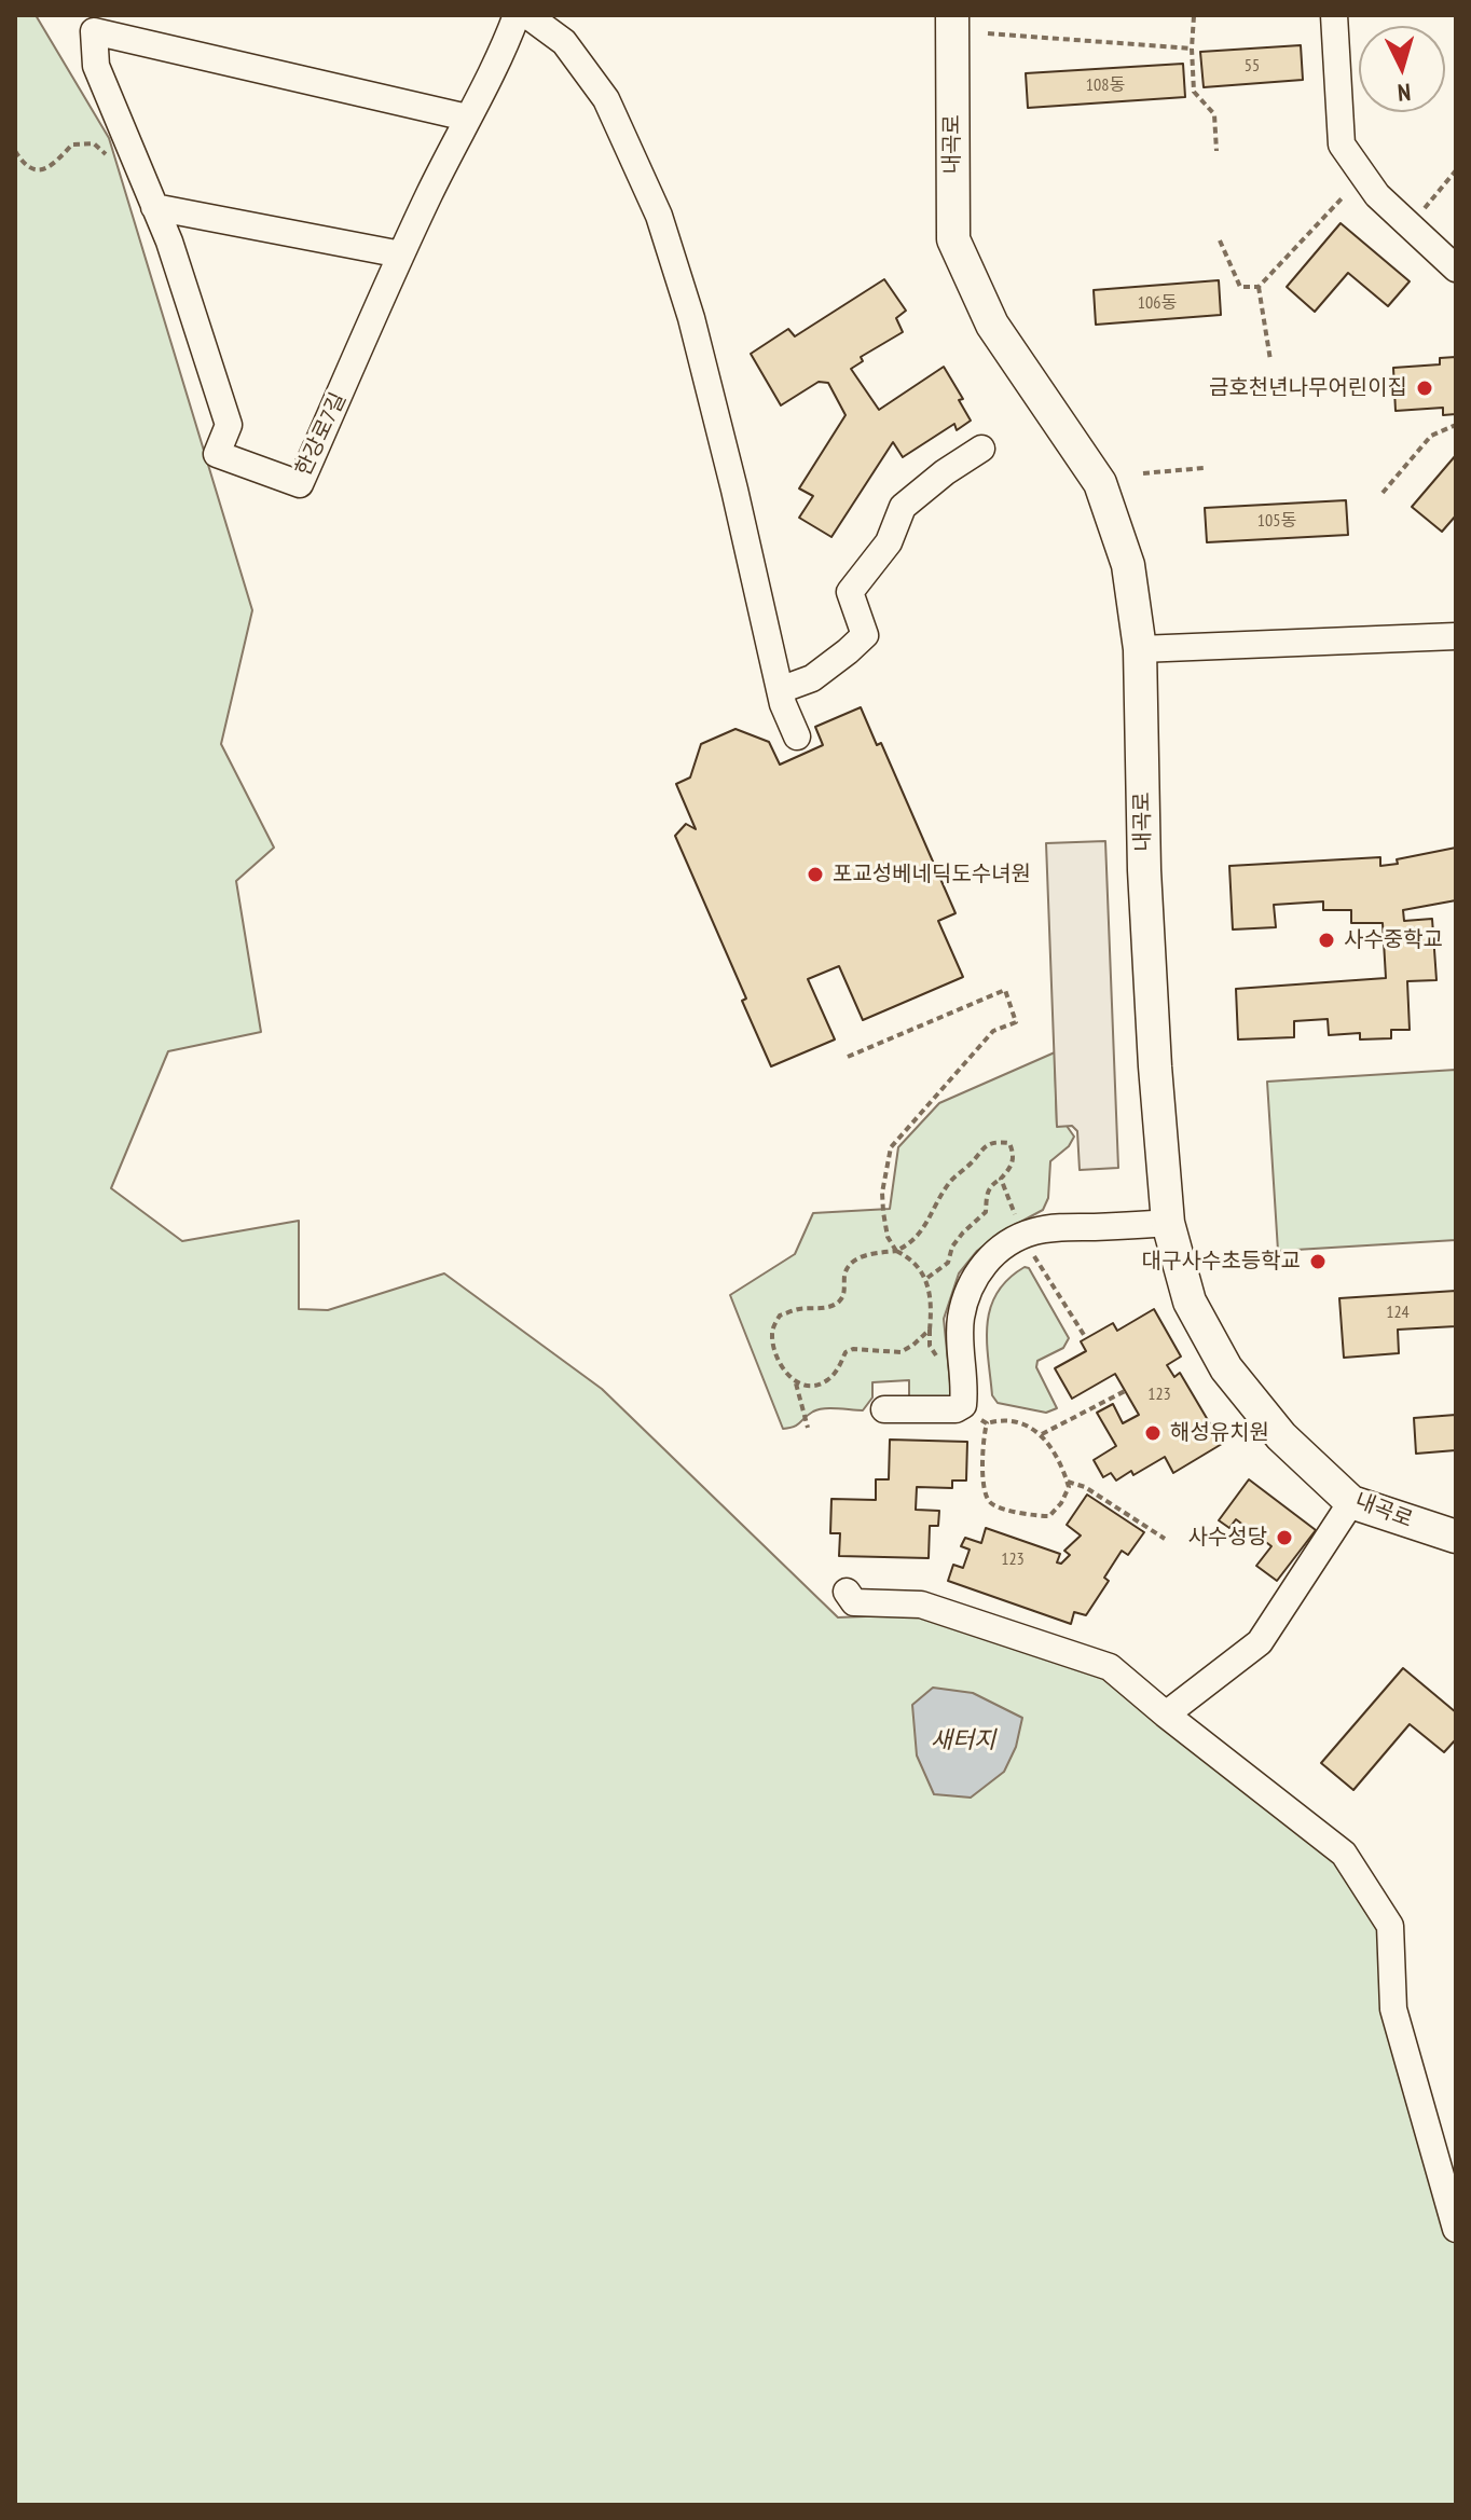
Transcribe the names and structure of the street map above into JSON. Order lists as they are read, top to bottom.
{
  "streets": {
    "main road": ["내곡로"],
    "street": ["한강로7길"]
  },
  "water": ["새터지"],
  "places": [
    "금호천년나무어린이집",
    "포교성베네딕도수녀원",
    "사수중학교",
    "대구사수초등학교",
    "해성유치원",
    "사수성당"
  ],
  "house_numbers": [
    "55",
    "108동",
    "106동",
    "105동",
    "124",
    "123",
    "123"
  ],
  "north": "bottom"
}
